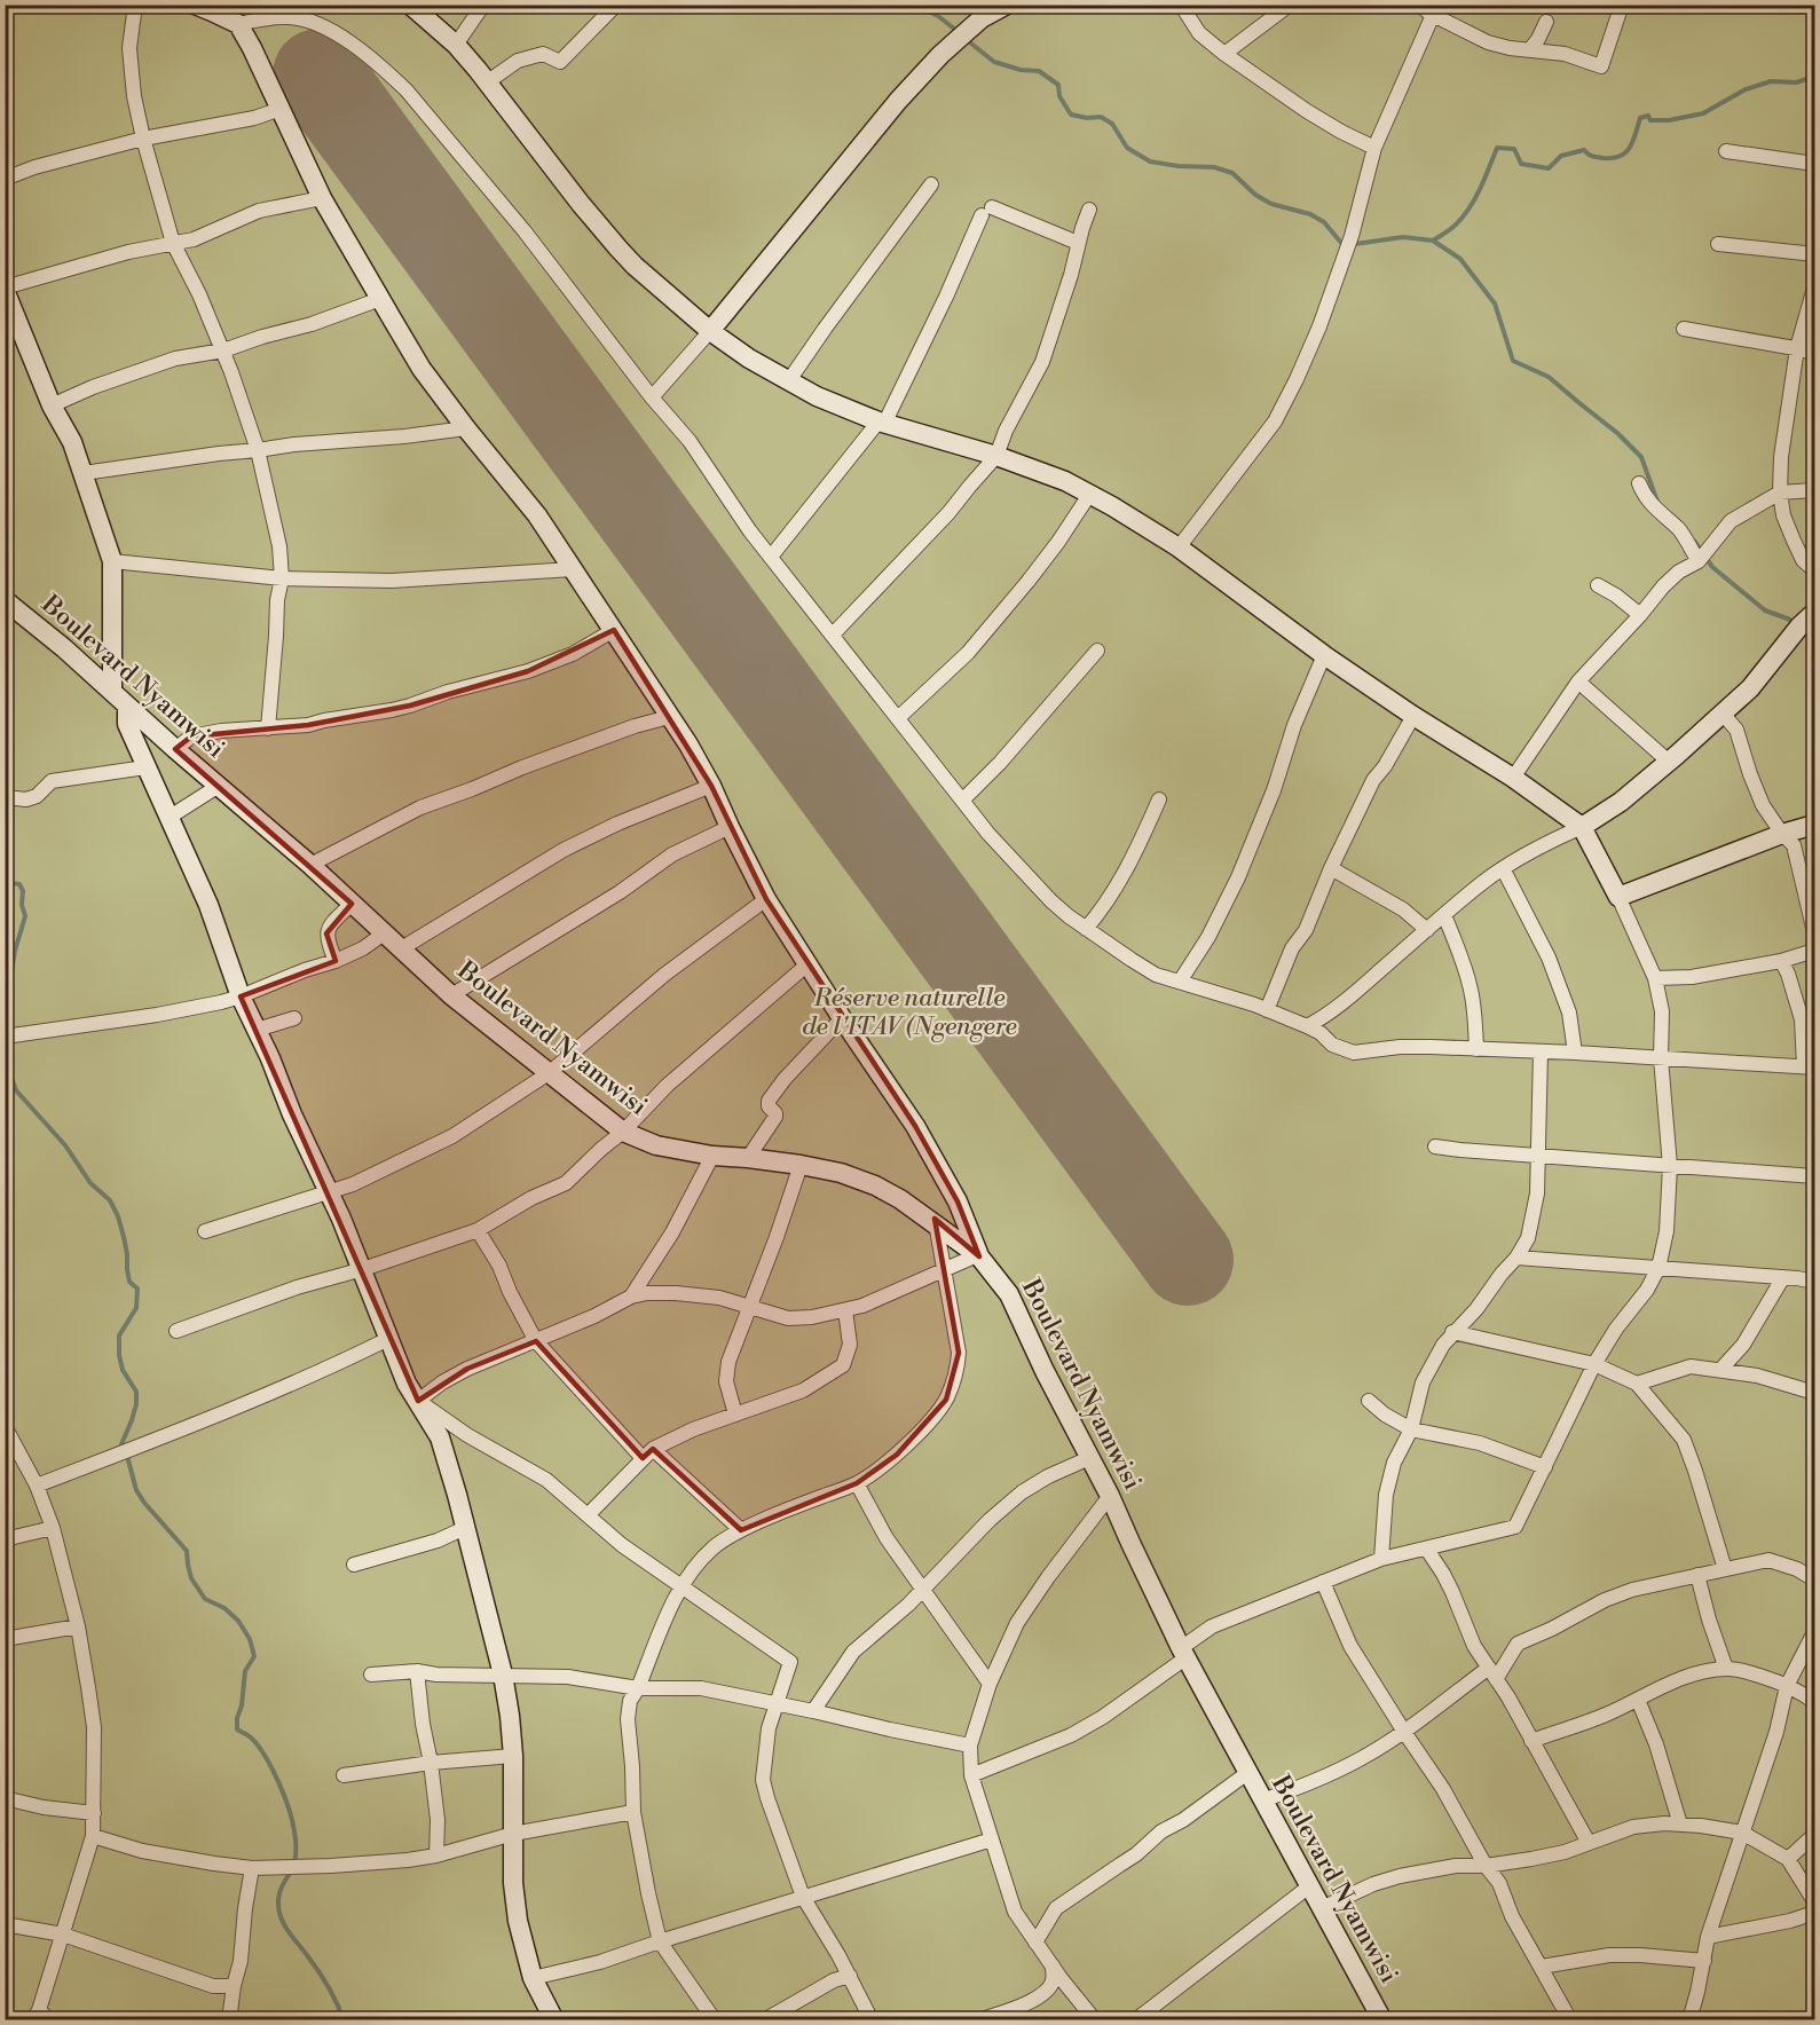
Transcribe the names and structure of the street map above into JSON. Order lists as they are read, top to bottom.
{
  "streets": {
    "street": ["Boulevard Nyamwisi"]
  },
  "parks": ["Réserve naturelle de l'ITAV (Ngengere"]
}
